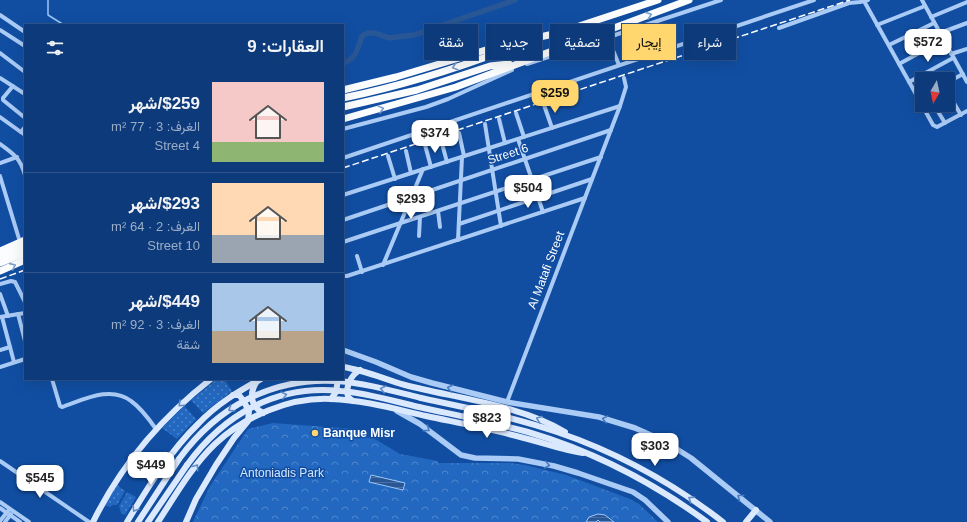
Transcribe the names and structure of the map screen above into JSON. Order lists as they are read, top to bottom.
{
  "streets": {
    "street": ["Street 6", "Al Matafi Street"]
  },
  "crossings": [
    ["Street 6", "Al Matafi Street"]
  ],
  "parks": ["Antoniadis Park"],
  "places": ["Banque Misr"],
  "north": "bottom",
  "page": {
    "chip": [
      "شراء",
      "إيجار",
      "تصفية",
      "جديد",
      "شقة"
    ],
    "heading": "العقارات: 9",
    "price": [
      "$572",
      "$259",
      "$374",
      "$504",
      "$293",
      "$823",
      "$303",
      "$449",
      "$545"
    ],
    "list": [
      {
        "name": "$259/شهر",
        "note": "الغرف: 3 · 77 m² · Street 4"
      },
      {
        "name": "$293/شهر",
        "note": "الغرف: 2 · 64 m² · Street 10"
      },
      {
        "name": "$449/شهر",
        "note": "الغرف: 3 · 92 m² · شقة"
      }
    ]
  }
}
